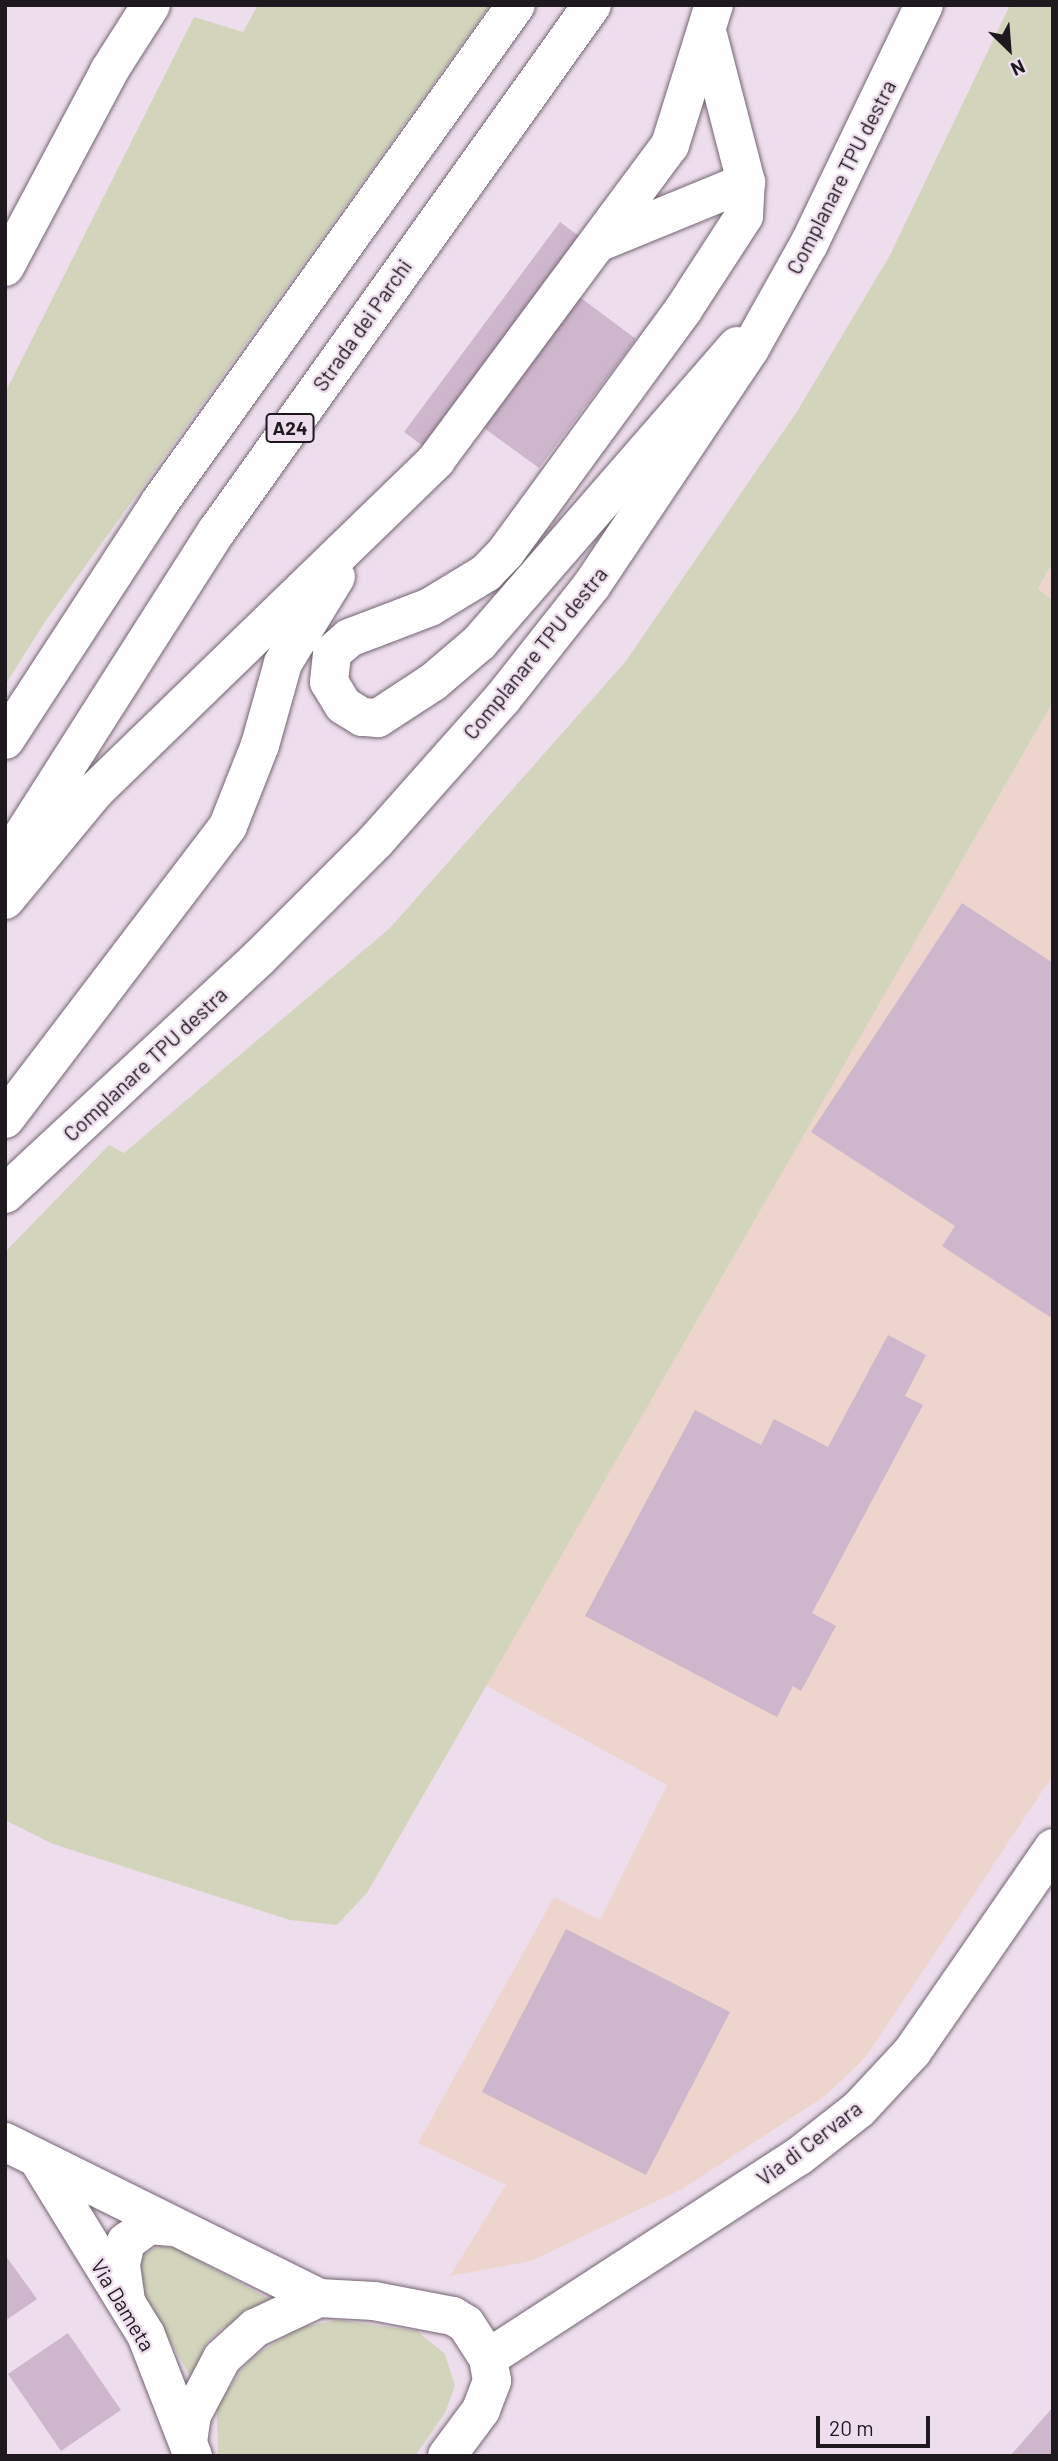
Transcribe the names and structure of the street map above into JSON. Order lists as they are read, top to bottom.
{
  "streets": {
    "main road": [
      "Complanare TPU destra",
      "Strada dei Parchi",
      "A24",
      "Via di Cervara",
      "Via Dameta"
    ]
  },
  "scale_bar": "20 m",
  "north": "bottom right"
}
